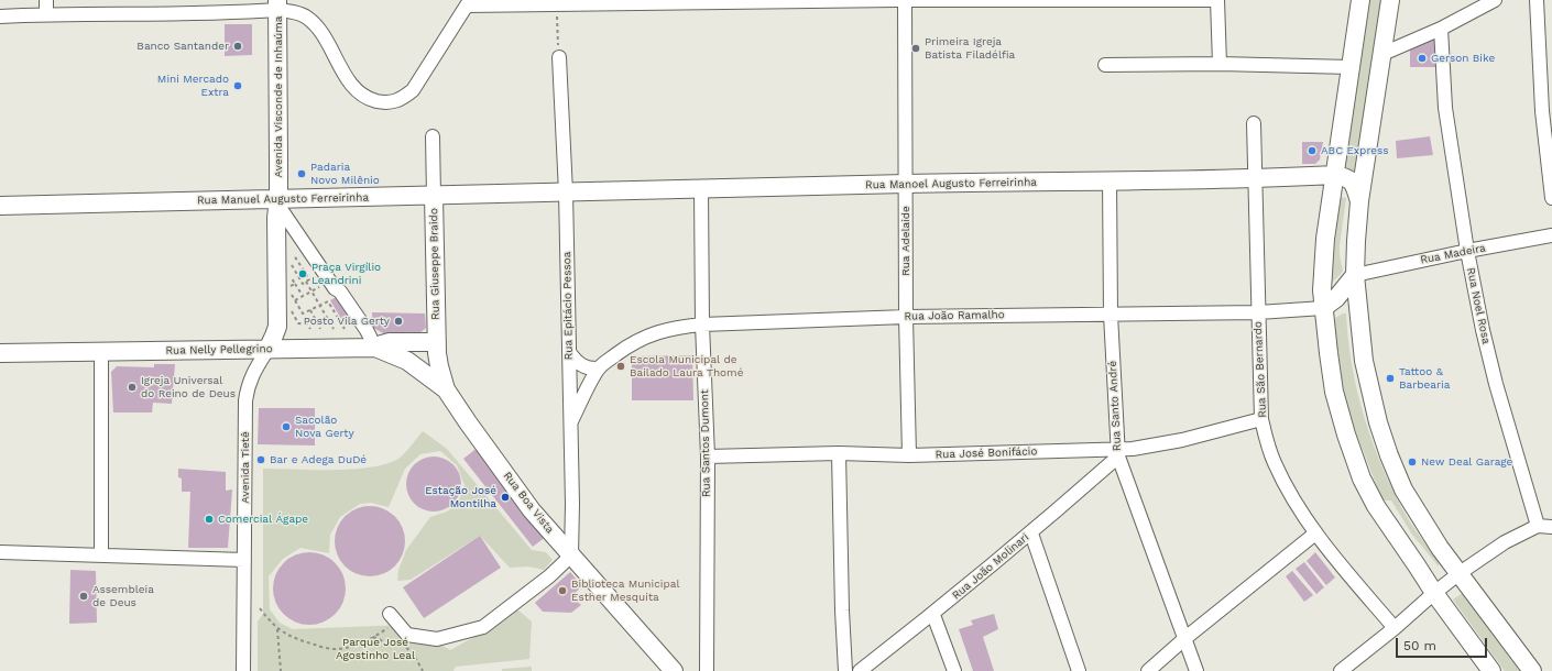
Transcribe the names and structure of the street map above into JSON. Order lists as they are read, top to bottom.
{
  "streets": {
    "main road": [
      "Avenida Visconde de Inhaúma",
      "Rua Manoel Augusto Ferreirinha",
      "Rua Manuel Augusto Ferreirinha",
      "Rua Giuseppe Braido",
      "Rua Nelly Pellegrino",
      "Rua Boa Vista"
    ],
    "street": [
      "Rua Adelaide",
      "Rua Madeira",
      "Rua Epitácio Pessoa",
      "Rua Noel Rosa",
      "Rua João Ramalho",
      "Rua São Bernardo",
      "Rua Santo André",
      "Rua Santos Dumont",
      "Rua José Bonifácio",
      "Avenida Tietê",
      "Rua João Molinari"
    ]
  },
  "crossings": [
    ["Avenida Visconde de Inhaúma", "Rua Manuel Augusto Ferreirinha"],
    ["Avenida Visconde de Inhaúma", "Rua Nelly Pellegrino"],
    ["Avenida Visconde de Inhaúma", "Avenida Tietê"],
    ["Rua Manoel Augusto Ferreirinha", "Rua Manuel Augusto Ferreirinha"],
    ["Rua Manoel Augusto Ferreirinha", "Rua Adelaide"],
    ["Rua Manoel Augusto Ferreirinha", "Rua Epitácio Pessoa"],
    ["Rua Manoel Augusto Ferreirinha", "Rua São Bernardo"],
    ["Rua Manoel Augusto Ferreirinha", "Rua Santo André"],
    ["Rua Manoel Augusto Ferreirinha", "Rua Santos Dumont"],
    ["Rua Manuel Augusto Ferreirinha", "Rua Giuseppe Braido"],
    ["Rua Manuel Augusto Ferreirinha", "Rua Epitácio Pessoa"],
    ["Rua Adelaide", "Rua João Ramalho"],
    ["Rua Adelaide", "Rua José Bonifácio"],
    ["Rua Madeira", "Rua Noel Rosa"],
    ["Rua Giuseppe Braido", "Rua Nelly Pellegrino"],
    ["Rua Giuseppe Braido", "Rua Boa Vista"],
    ["Rua Epitácio Pessoa", "Rua João Ramalho"],
    ["Rua Epitácio Pessoa", "Rua Boa Vista"],
    ["Rua João Ramalho", "Rua São Bernardo"],
    ["Rua João Ramalho", "Rua Santo André"],
    ["Rua João Ramalho", "Rua Santos Dumont"],
    ["Rua Nelly Pellegrino", "Avenida Tietê"],
    ["Rua Nelly Pellegrino", "Rua Boa Vista"],
    ["Rua São Bernardo", "Rua José Bonifácio"],
    ["Rua Santo André", "Rua José Bonifácio"],
    ["Rua Santo André", "Rua João Molinari"],
    ["Rua Santos Dumont", "Rua José Bonifácio"],
    ["Rua José Bonifácio", "Rua João Molinari"]
  ],
  "parks": ["Parque José Agostinho Leal"],
  "places": [
    "Banco Santander",
    "Primeira Igreja Batista Filadélfia",
    "Gerson Bike",
    "Mini Mercado Extra",
    "ABC Express",
    "Padaria Novo Milênio",
    "Praça Virgílio Leandrini",
    "Posto Vila Gerty",
    "Escola Municipal de Bailado Laura Thomé",
    "Tattoo & Barbearia",
    "Igreja Universal do Reino de Deus",
    "Sacolão Nova Gerty",
    "Bar e Adega DuDé",
    "New Deal Garage",
    "Estação José Montilha",
    "Comercial Ágape",
    "Biblioteca Municipal Esther Mesquita",
    "Assembleia de Deus"
  ],
  "scale_bar": "50 m"
}
